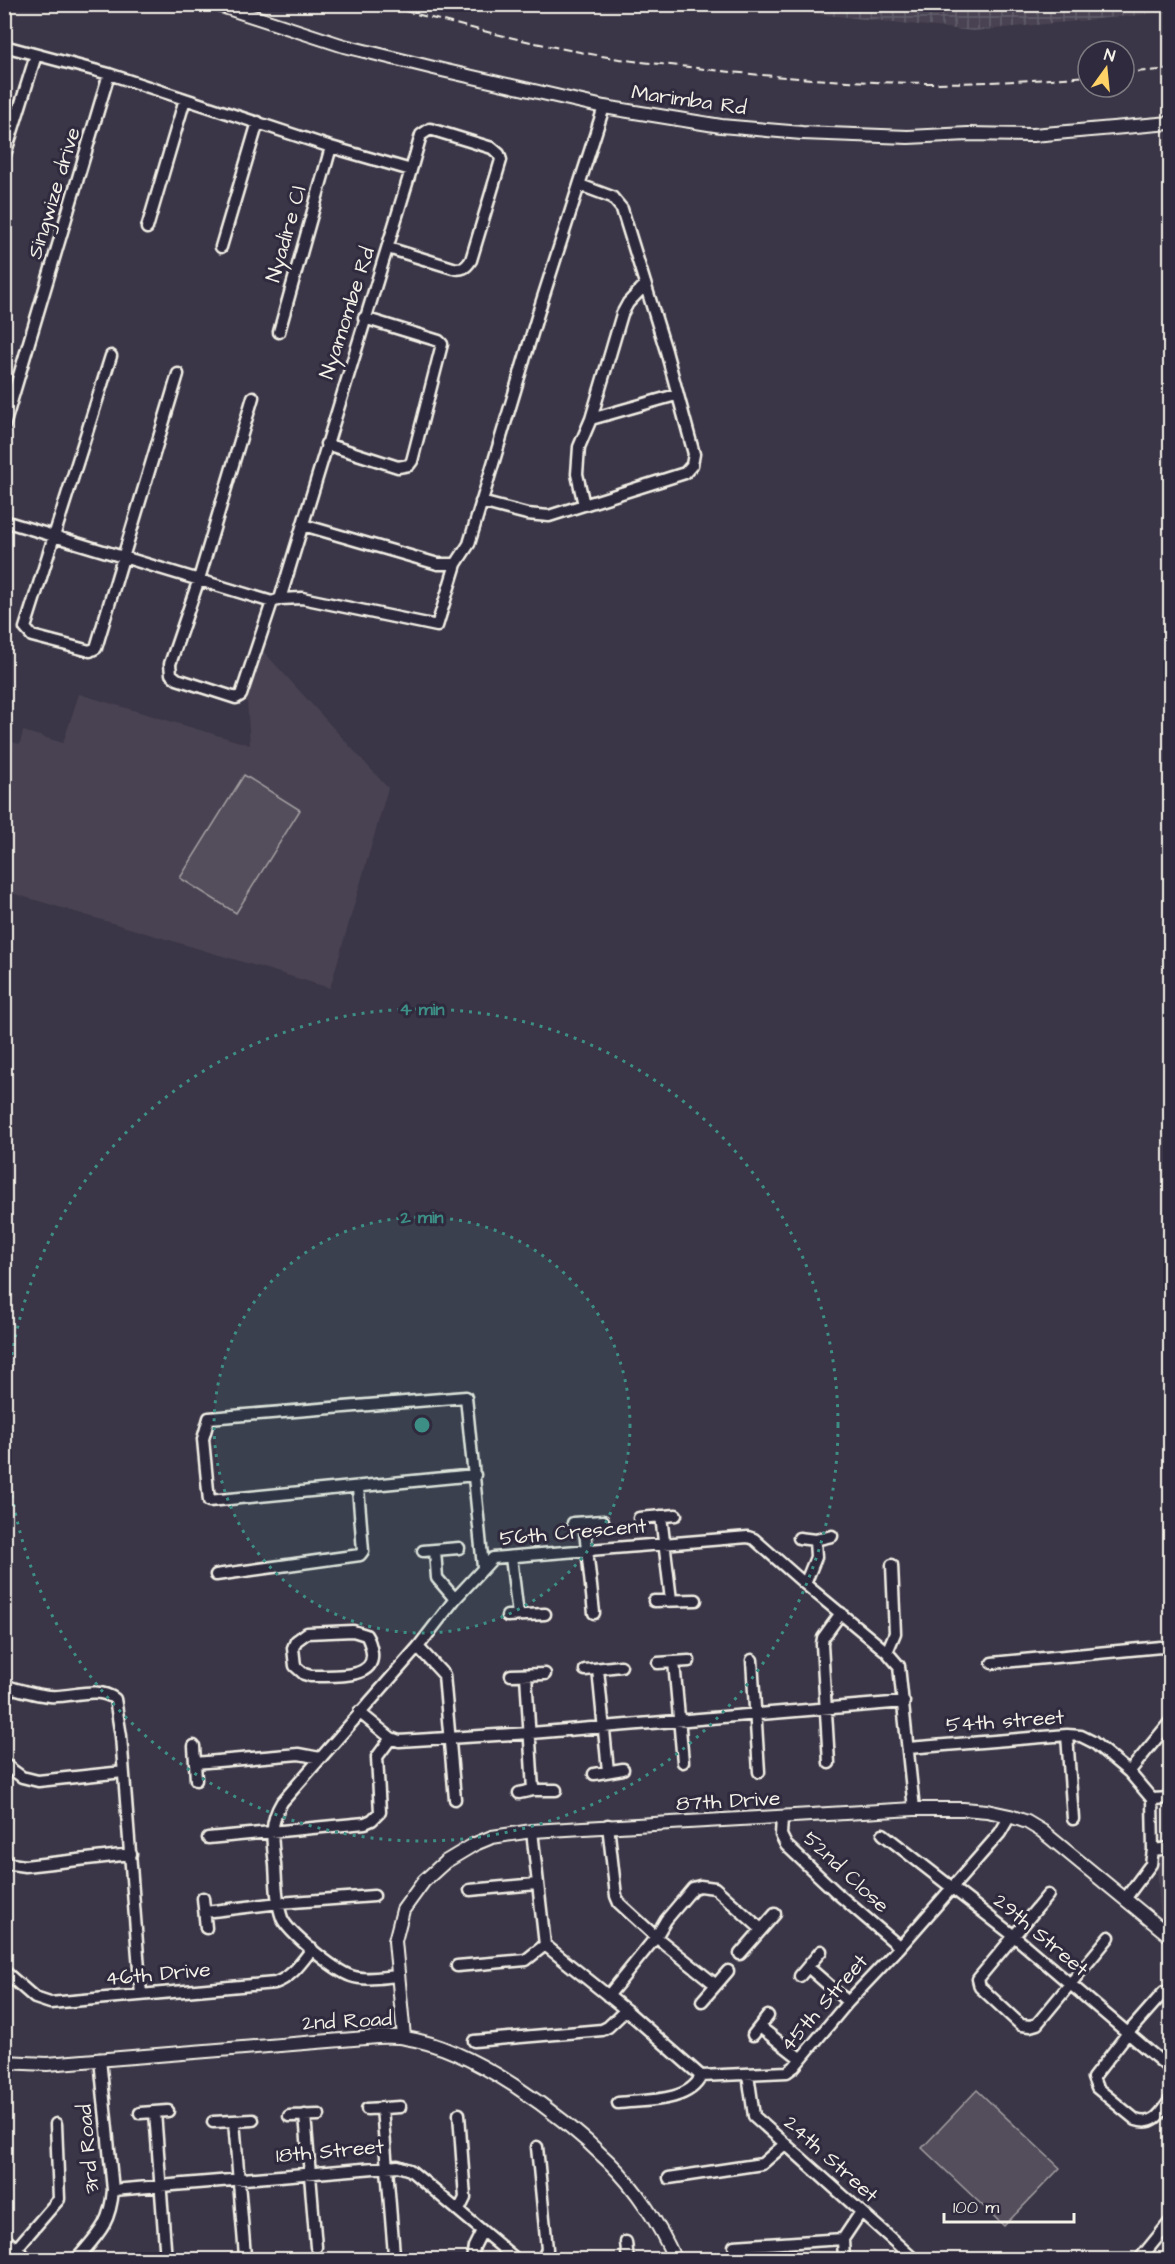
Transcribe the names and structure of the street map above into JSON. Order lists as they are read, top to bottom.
{
  "streets": {
    "street": [
      "Marimba Rd",
      "Singwize drive",
      "Nyadire Cl",
      "Nyamombe Rd",
      "56th Crescent",
      "54th street",
      "87th Drive",
      "52nd Close",
      "29th Street",
      "46th Drive",
      "45th Street",
      "2nd Road",
      "3rd Road",
      "18th Street",
      "24th Street"
    ]
  },
  "crossings": [
    ["56th Crescent", "54th street"],
    ["56th Crescent", "87th Drive"],
    ["56th Crescent", "46th Drive"],
    ["87th Drive", "52nd Close"],
    ["87th Drive", "45th Street"],
    ["87th Drive", "2nd Road"],
    ["52nd Close", "45th Street"],
    ["29th Street", "45th Street"],
    ["45th Street", "24th Street"],
    ["2nd Road", "3rd Road"],
    ["3rd Road", "18th Street"]
  ],
  "scale_bar": "100 m",
  "north": "top",
  "rings": ["4 min", "2 min"]
}
